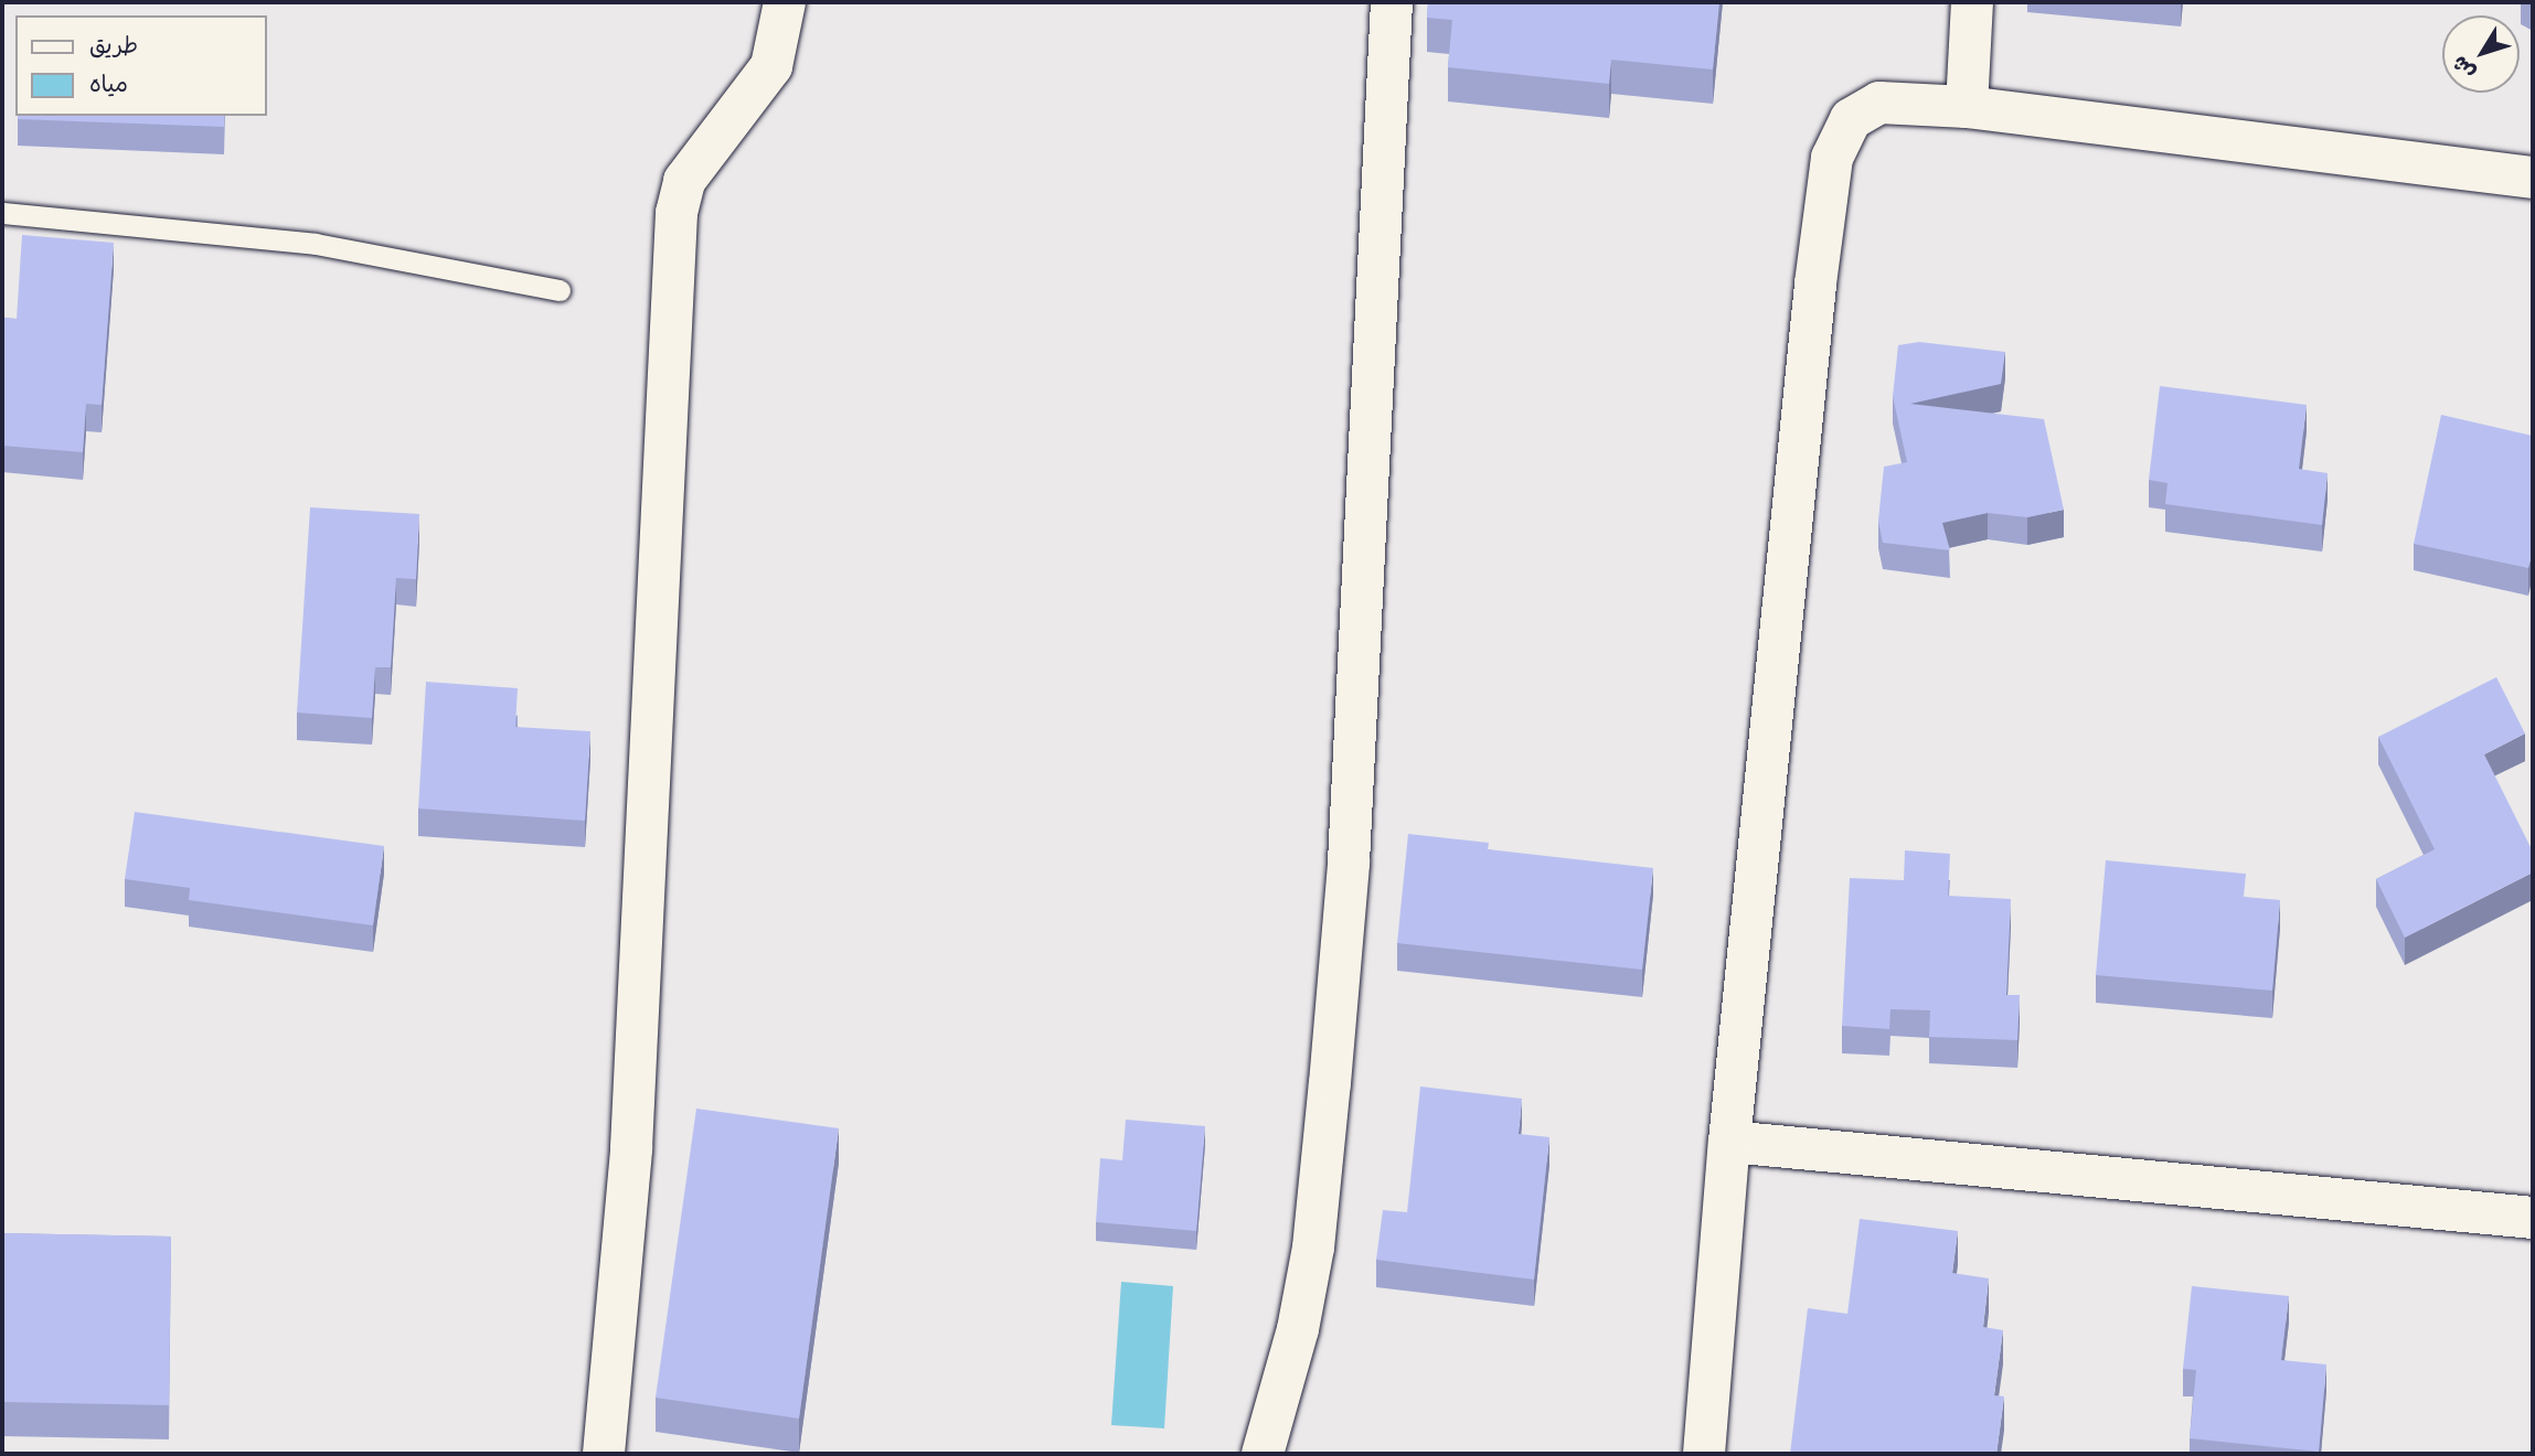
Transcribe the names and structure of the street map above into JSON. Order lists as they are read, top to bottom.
{
  "legend": ["طريق", "مياه"],
  "north": "bottom left"
}
